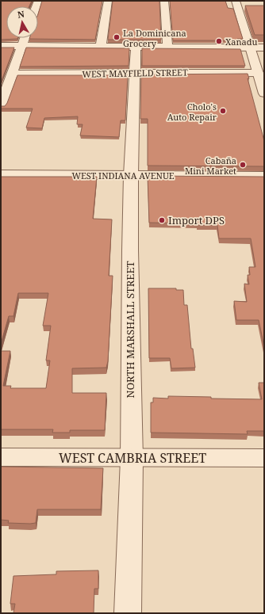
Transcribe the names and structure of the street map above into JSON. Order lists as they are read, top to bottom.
{
  "streets": {
    "street": [
      "WEST MAYFIELD STREET",
      "WEST INDIANA AVENUE",
      "NORTH MARSHALL STREET",
      "WEST CAMBRIA STREET"
    ]
  },
  "crossings": [
    ["WEST MAYFIELD STREET", "NORTH MARSHALL STREET"],
    ["WEST INDIANA AVENUE", "NORTH MARSHALL STREET"],
    ["NORTH MARSHALL STREET", "WEST CAMBRIA STREET"]
  ],
  "places": [
    "La Dominicana Grocery",
    "Xanadu",
    "Cholo's Auto Repair",
    "Cabaña Mini Market",
    "Import DPS"
  ],
  "north": "top"
}
